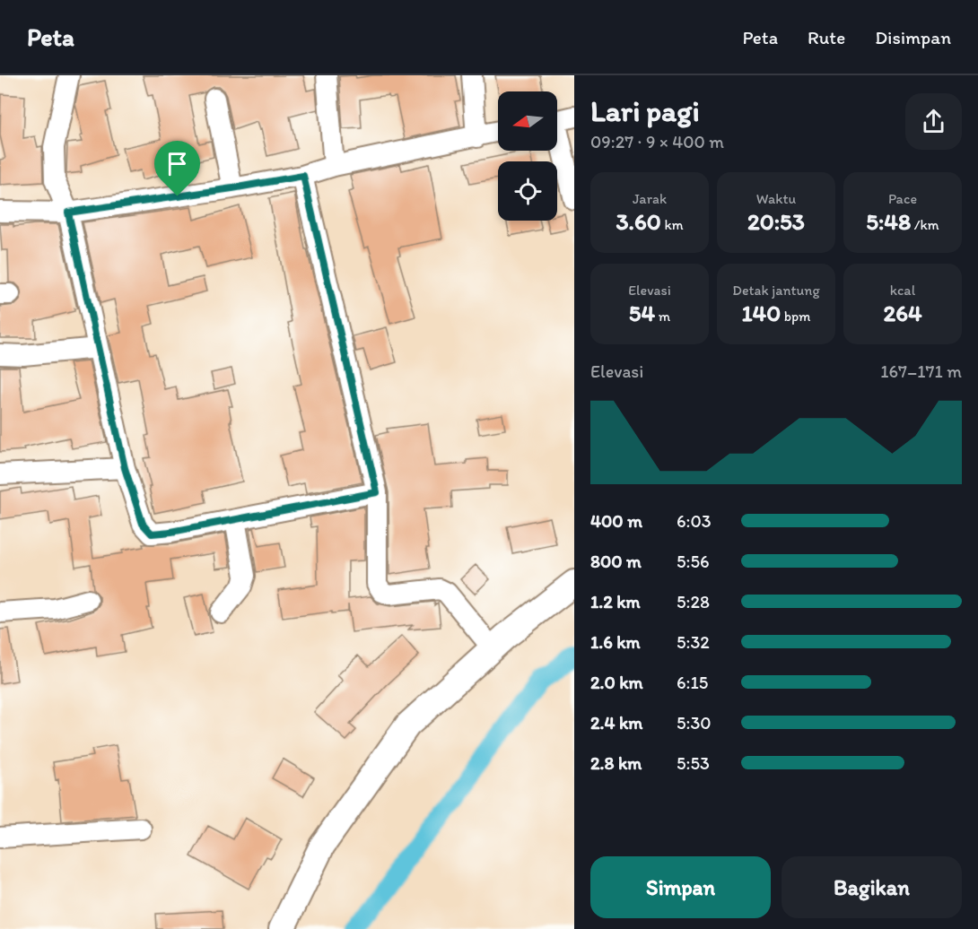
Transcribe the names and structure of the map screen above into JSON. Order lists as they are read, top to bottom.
{
  "north": "left",
  "page": {
    "header": "Peta",
    "nav": ["Peta", "Rute", "Disimpan"],
    "heading": ["Lari pagi", "09:27 · 9 × 400 m"],
    "stats": [
      ["Jarak", "3.60 km"],
      ["Waktu", "20:53"],
      ["Pace", "5:48 /km"],
      ["Elevasi", "54 m"],
      ["Detak jantung", "140 bpm"],
      ["kcal", "264"]
    ],
    "chart": ["Elevasi", "167–171 m"],
    "list": [
      {
        "name": "400 m",
        "note": "6:03"
      },
      {
        "name": "800 m",
        "note": "5:56"
      },
      {
        "name": "1.2 km",
        "note": "5:28"
      },
      {
        "name": "1.6 km",
        "note": "5:32"
      },
      {
        "name": "2.0 km",
        "note": "6:15"
      },
      {
        "name": "2.4 km",
        "note": "5:30"
      },
      {
        "name": "2.8 km",
        "note": "5:53"
      }
    ],
    "buttons": ["Simpan", "Bagikan"]
  }
}
